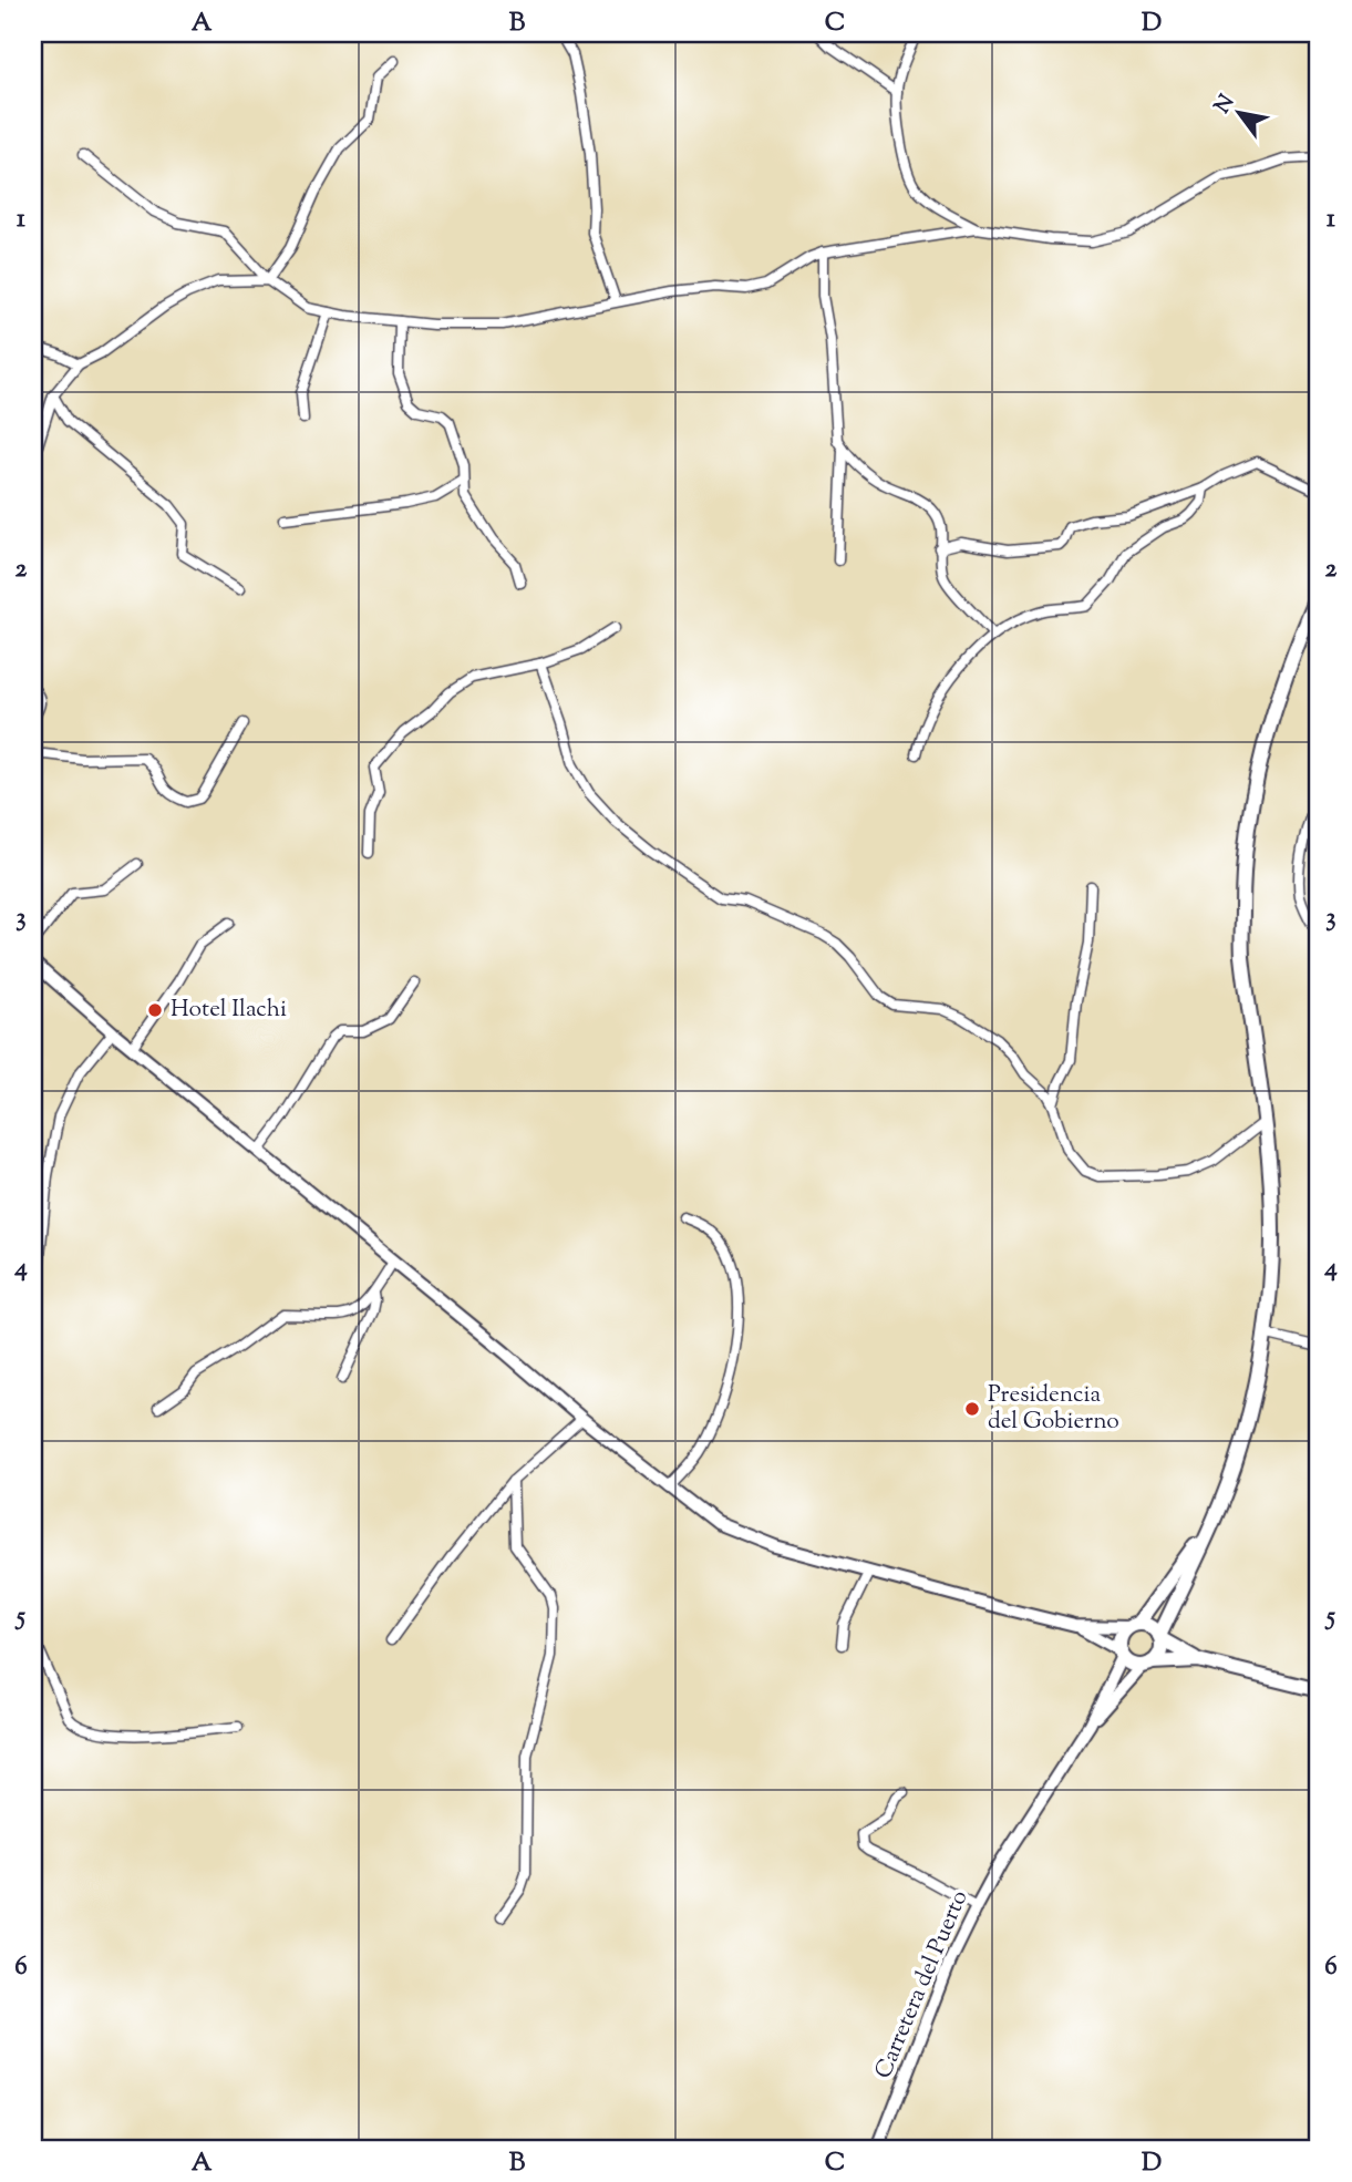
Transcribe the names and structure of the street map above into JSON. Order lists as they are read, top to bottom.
{
  "streets": {
    "main road": ["Carretera del Puerto"]
  },
  "places": ["Hotel Ilachi", "Presidencia del Gobierno"],
  "north": "top left",
  "grid": {
    "columns": [
      "A",
      "B",
      "C",
      "D"
    ],
    "rows": [
      "1",
      "2",
      "3",
      "4",
      "5",
      "6"
    ]
  }
}
